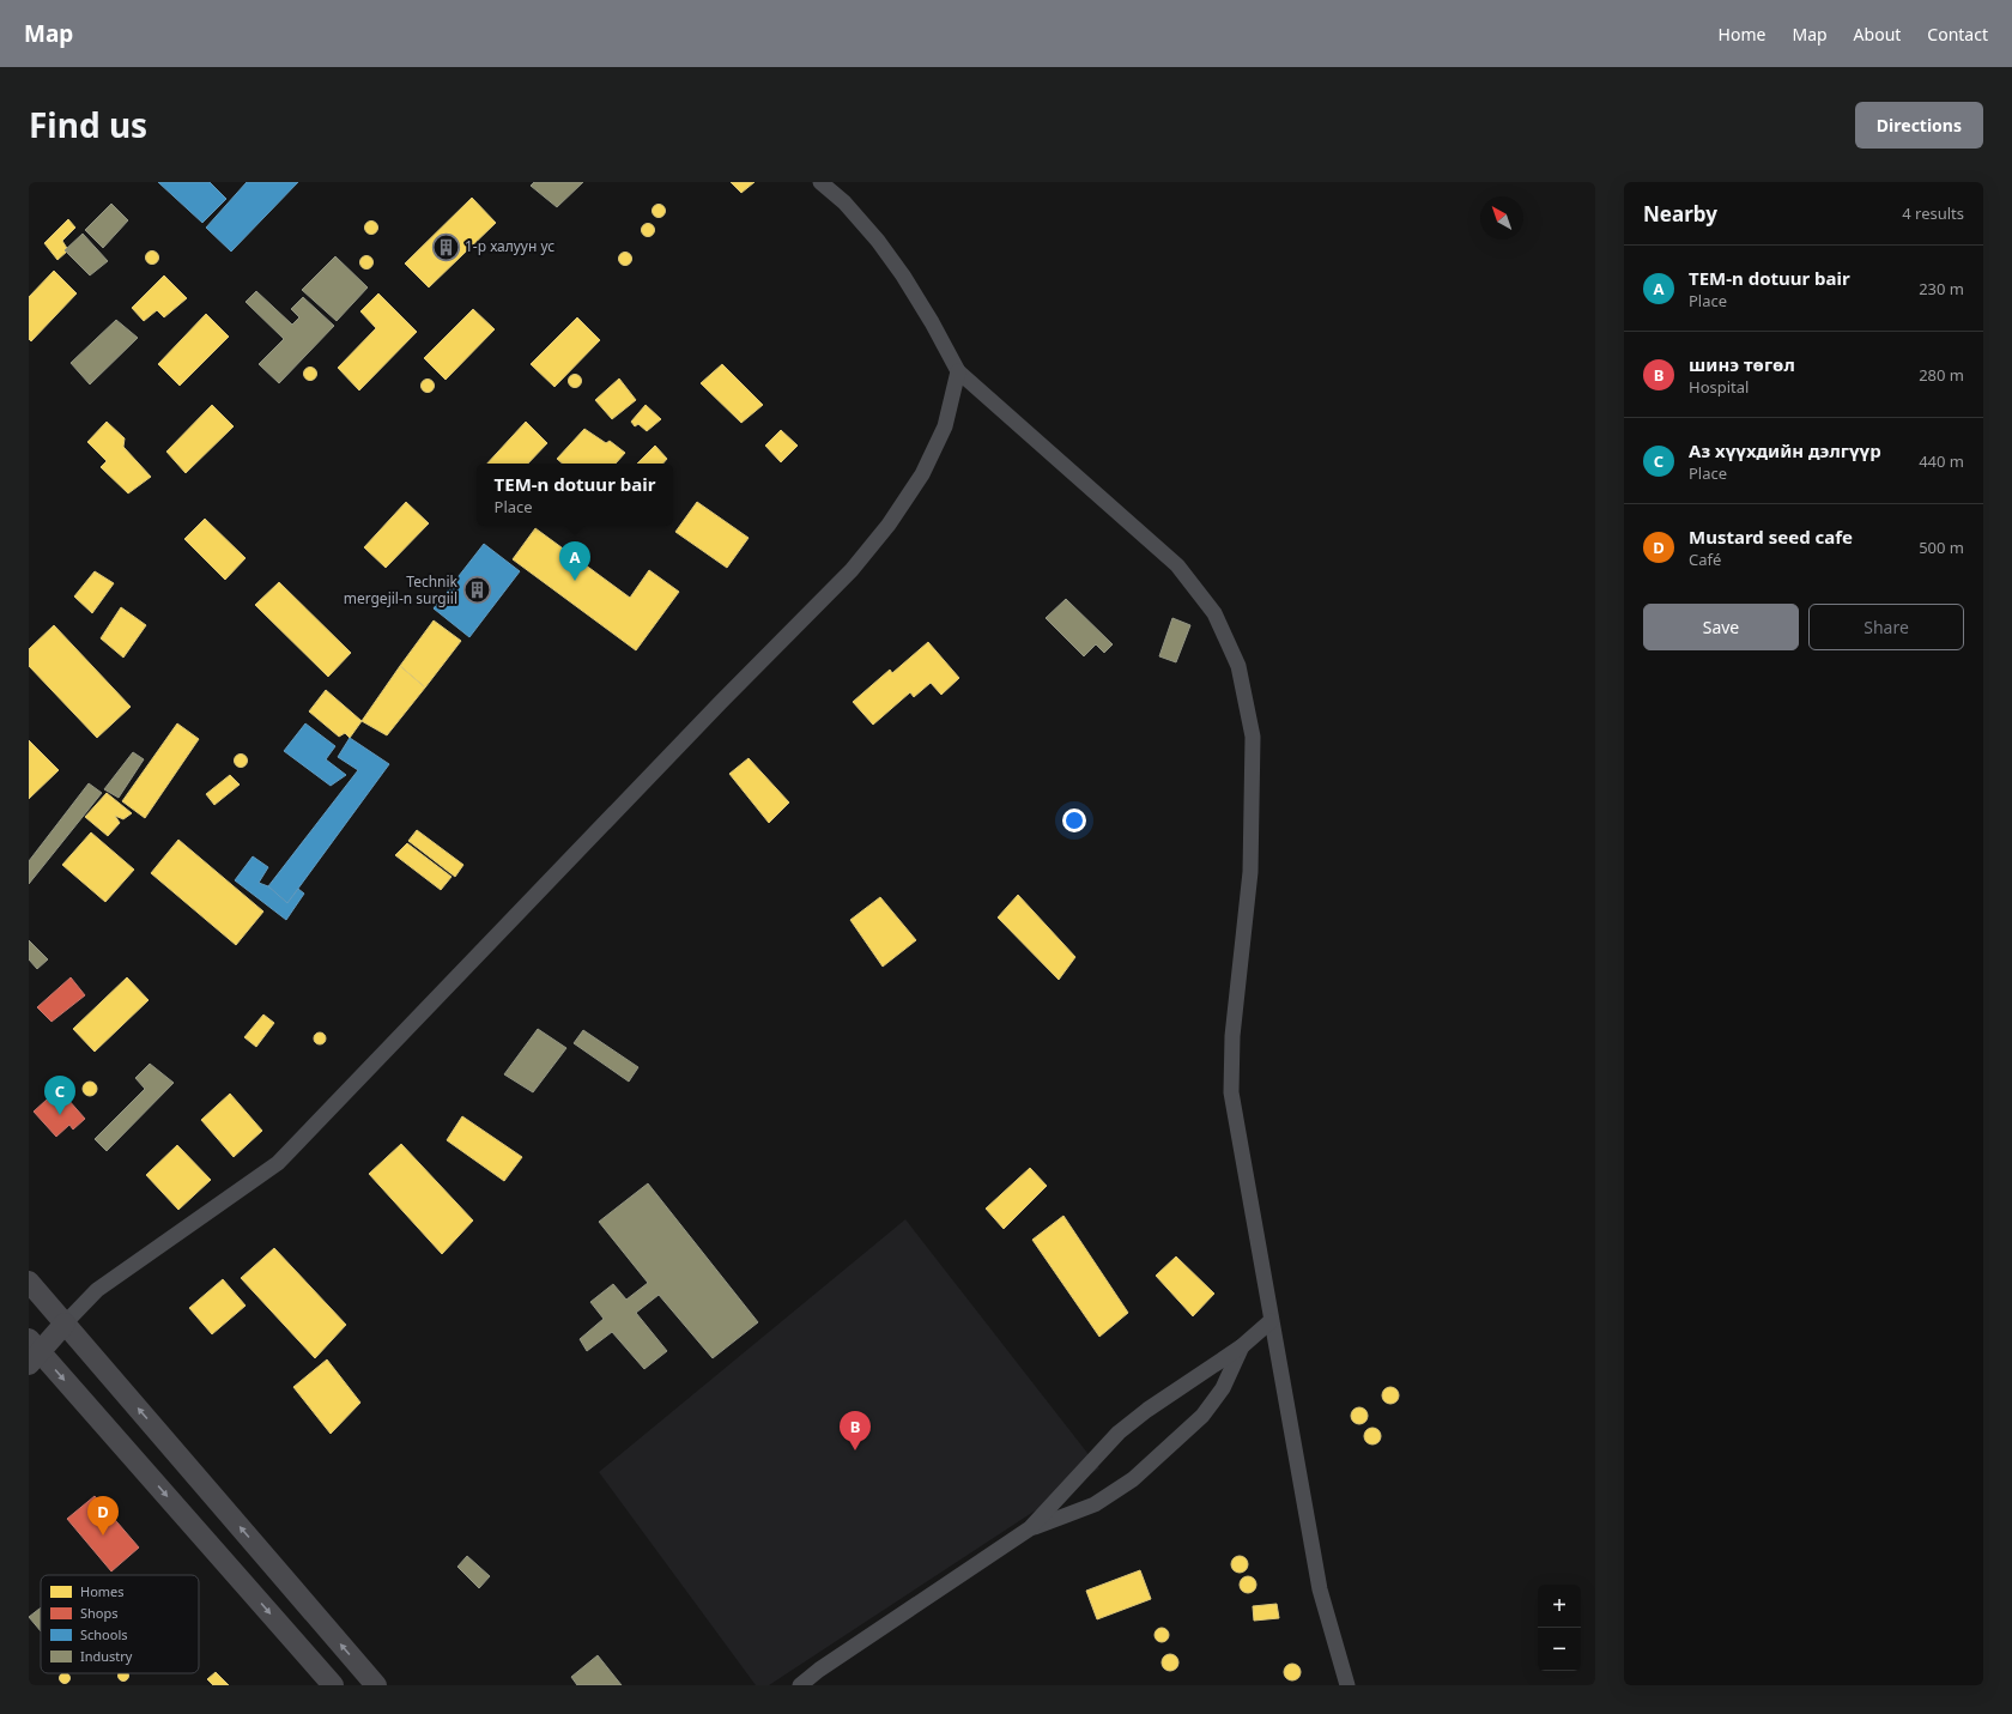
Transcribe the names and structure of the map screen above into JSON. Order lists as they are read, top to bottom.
{
  "places": {
    "building": ["1-р халуун ус", "Technik mergejil-n surgiil"]
  },
  "legend": [
    "Homes",
    "Shops",
    "Schools",
    "Industry"
  ],
  "north": "top left",
  "page": {
    "header": "Map",
    "nav": [
      "Home",
      "Map",
      "About",
      "Contact"
    ],
    "title": "Find us",
    "buttons": [
      "Directions",
      ["Save", "Share"]
    ],
    "heading": ["Nearby", "4 results"],
    "list": [
      {
        "mark": "A",
        "name": "TEM-n dotuur bair",
        "note": "Place",
        "value": "230 m"
      },
      {
        "mark": "B",
        "name": "шинэ төгөл",
        "note": "Hospital",
        "value": "280 m"
      },
      {
        "mark": "C",
        "name": "Аз хүүхдийн дэлгүүр",
        "note": "Place",
        "value": "440 m"
      },
      {
        "mark": "D",
        "name": "Mustard seed cafe",
        "note": "Café",
        "value": "500 m"
      }
    ],
    "popup": ["TEM-n dotuur bair", "Place"],
    "pins": [
      "A",
      "C",
      "B",
      "D"
    ],
    "map_buttons": ["+", "−"]
  }
}
